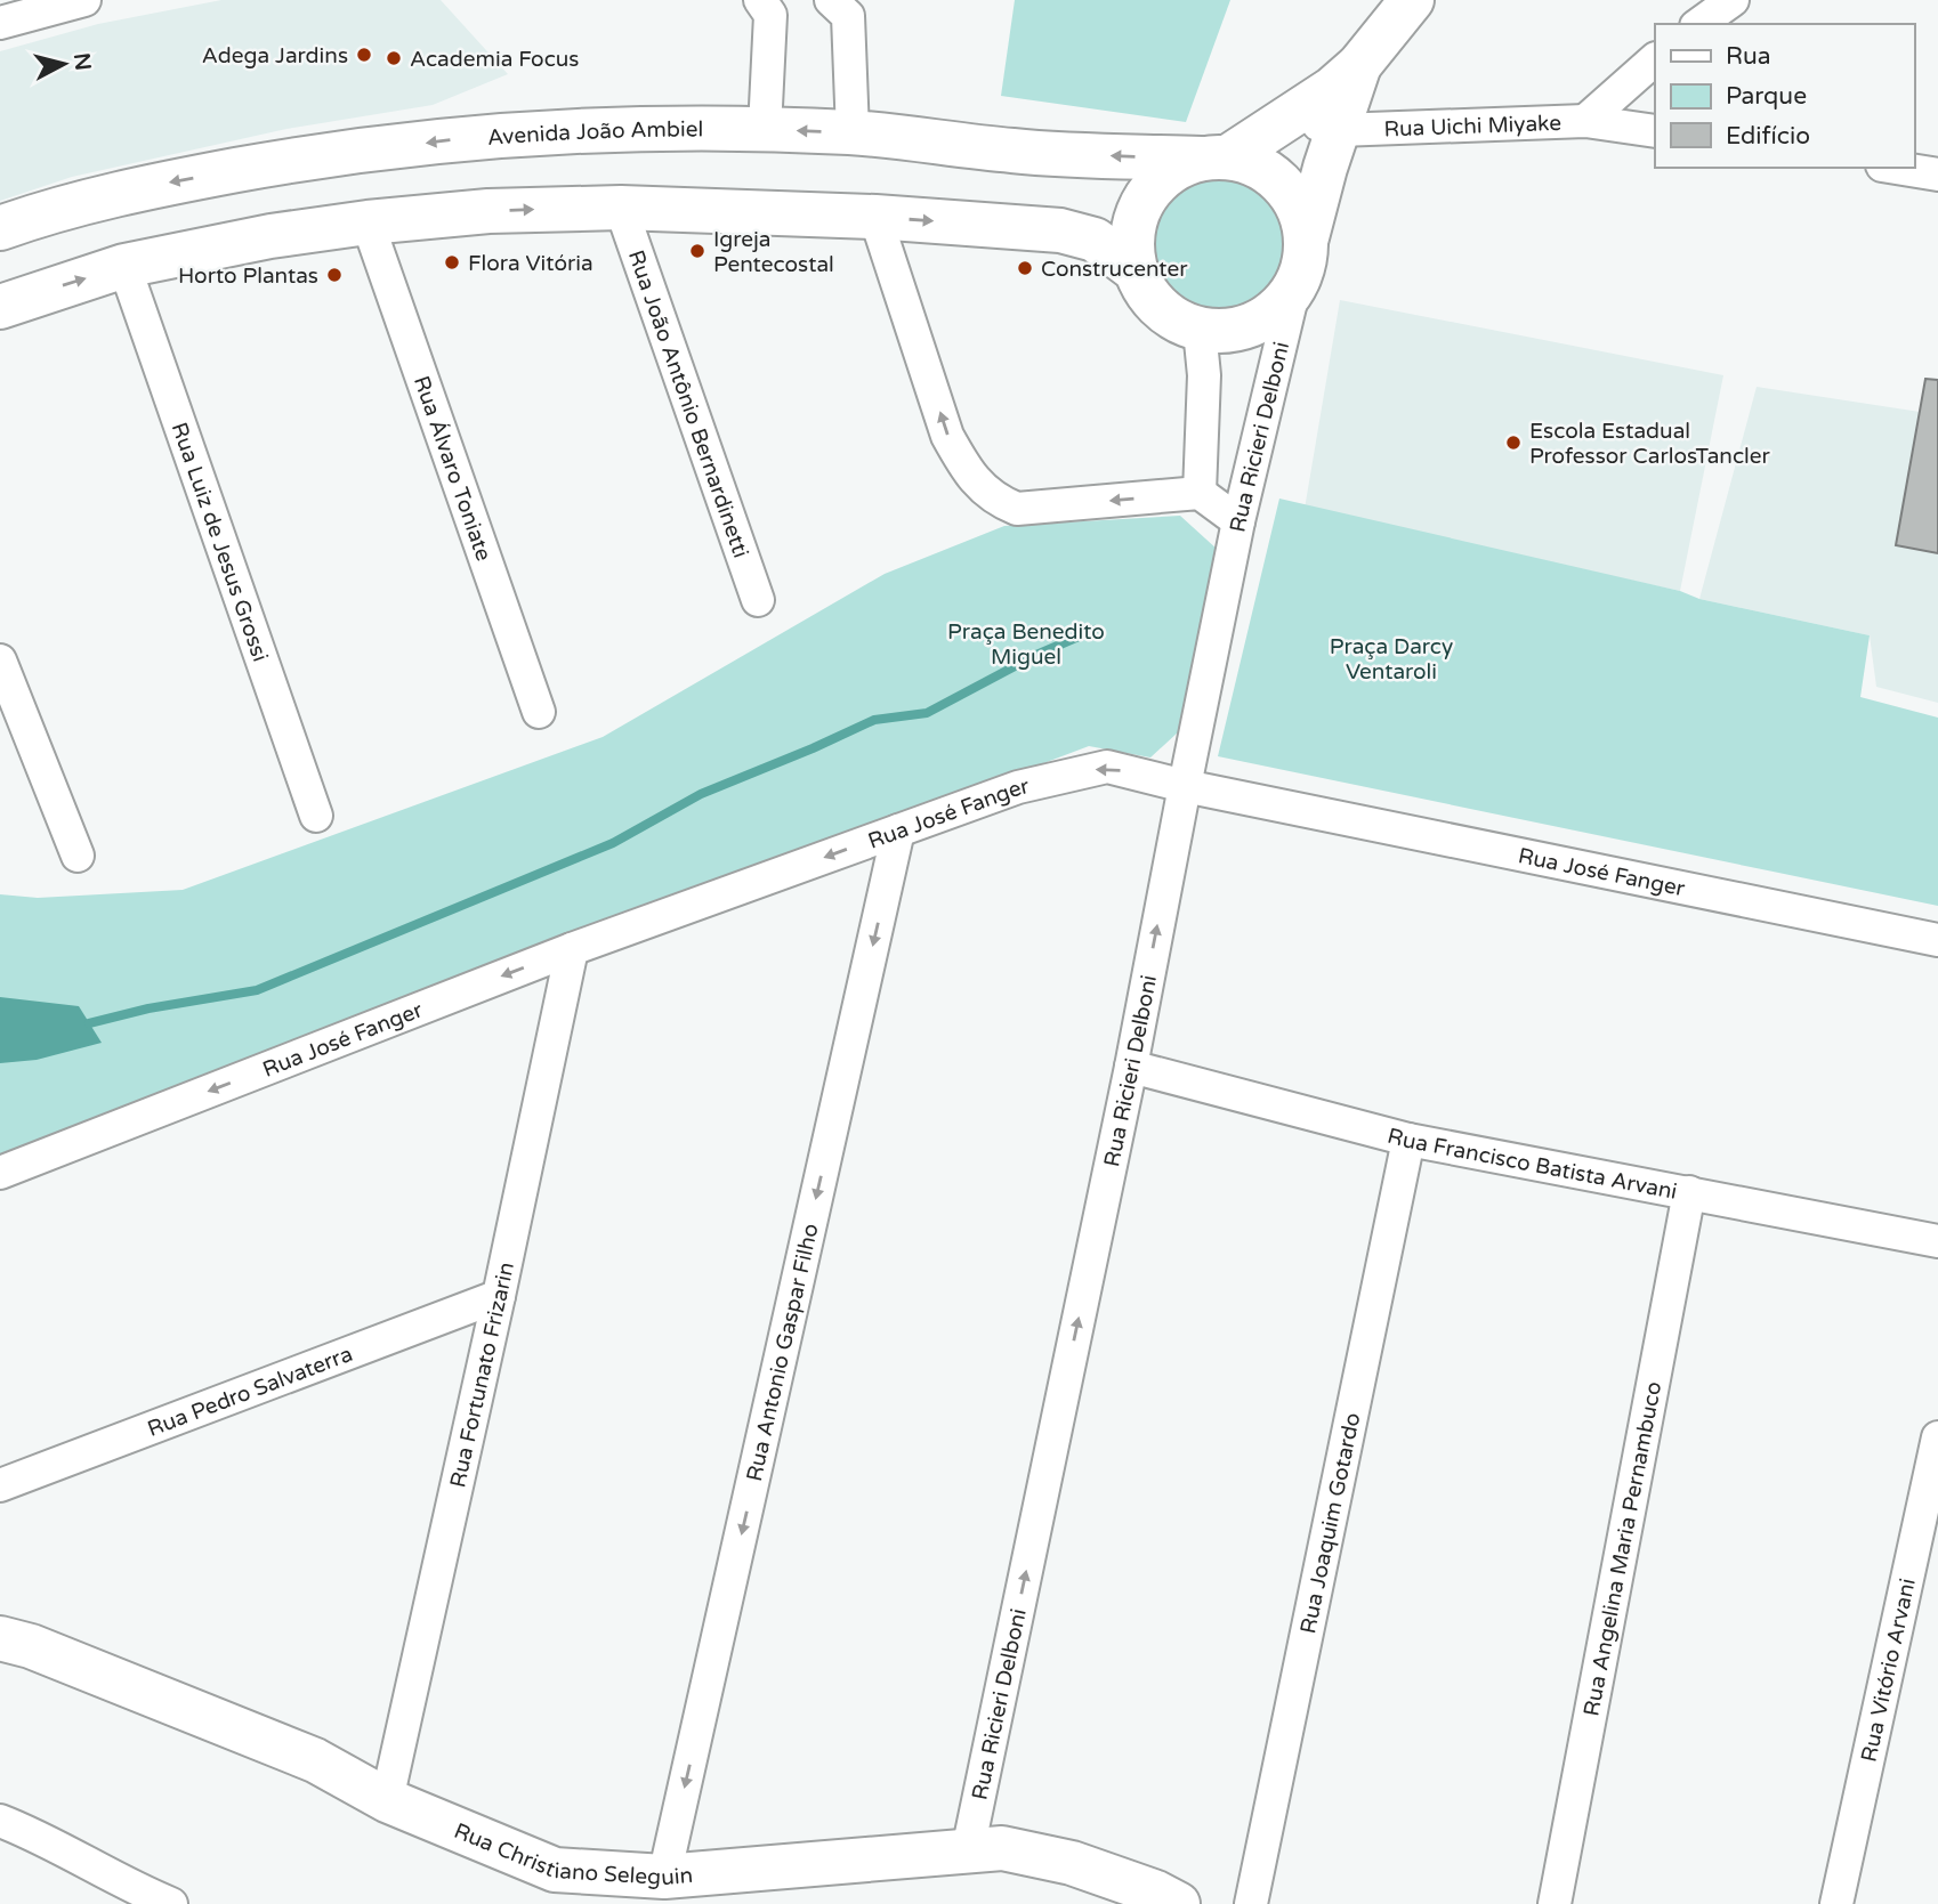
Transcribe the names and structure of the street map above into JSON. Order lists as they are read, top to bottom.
{
  "streets": {
    "main road": ["Avenida João Ambiel", "Rua Christiano Seleguin"],
    "street": [
      "Rua Uichi Miyake",
      "Rua João Antônio Bernardinetti",
      "Rua Ricieri Delboni",
      "Rua Álvaro Toniate",
      "Rua Luiz de Jesus Grossi",
      "Rua José Fanger",
      "Rua Francisco Batista Arvani",
      "Rua Antonio Gaspar Filho",
      "Rua Fortunato Frizarin",
      "Rua Pedro Salvaterra",
      "Rua Joaquim Gotardo",
      "Rua Angelina Maria Pernambuco",
      "Rua Vitório Arvani"
    ]
  },
  "crossings": [
    ["Avenida João Ambiel", "Rua João Antônio Bernardinetti"],
    ["Avenida João Ambiel", "Rua Ricieri Delboni"],
    ["Avenida João Ambiel", "Rua Álvaro Toniate"],
    ["Avenida João Ambiel", "Rua Luiz de Jesus Grossi"],
    ["Rua Ricieri Delboni", "Rua José Fanger"],
    ["Rua Ricieri Delboni", "Rua Francisco Batista Arvani"],
    ["Rua Ricieri Delboni", "Rua Christiano Seleguin"],
    ["Rua José Fanger", "Rua Antonio Gaspar Filho"],
    ["Rua José Fanger", "Rua Fortunato Frizarin"],
    ["Rua Francisco Batista Arvani", "Rua Joaquim Gotardo"],
    ["Rua Francisco Batista Arvani", "Rua Angelina Maria Pernambuco"],
    ["Rua Antonio Gaspar Filho", "Rua Christiano Seleguin"],
    ["Rua Fortunato Frizarin", "Rua Pedro Salvaterra"],
    ["Rua Fortunato Frizarin", "Rua Christiano Seleguin"]
  ],
  "one_way": ["Rua Ricieri Delboni", "Rua José Fanger", "Rua Antonio Gaspar Filho"],
  "parks": ["Praça Benedito Miguel", "Praça Darcy Ventaroli"],
  "places": [
    "Adega Jardins",
    "Academia Focus",
    "Igreja Pentecostal",
    "Flora Vitória",
    "Construcenter",
    "Horto Plantas",
    "Escola Estadual Professor CarlosTancler"
  ],
  "legend": ["Rua", "Parque", "Edifício"],
  "north": "right"
}
